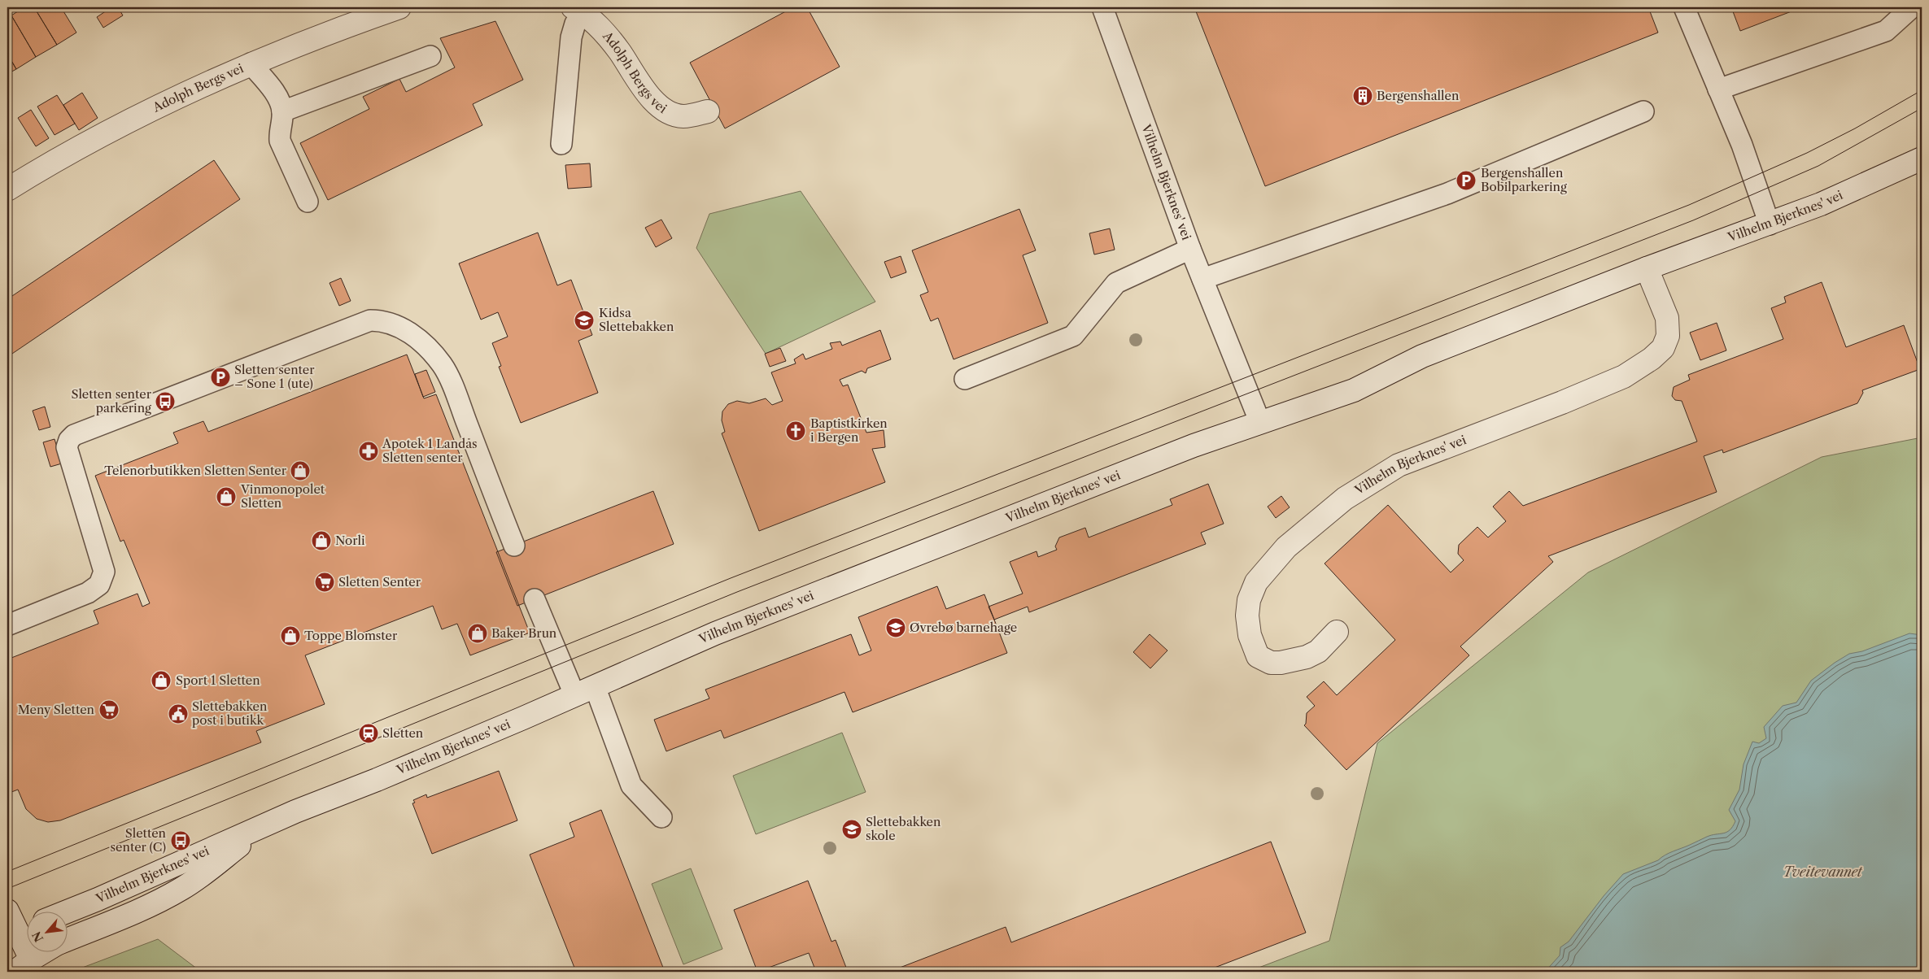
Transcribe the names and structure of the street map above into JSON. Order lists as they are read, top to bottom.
{
  "streets": {
    "main road": ["Adolph Bergs vei", "Vilhelm Bjerknes' vei"]
  },
  "water": ["Tveitevannet"],
  "places": {
    "building": ["Bergenshallen"],
    "parking": ["Bergenshallen Bobilparkering", "Sletten senter – Sone 1 (ute)"],
    "school or university": ["Kidsa Slettebakken", "Øvrebø barnehage", "Slettebakken skole"],
    "bus stop": ["Sletten senter parkering", "Sletten senter (C)"],
    "church": ["Baptistkirken i Bergen"],
    "pharmacy": ["Apotek 1 Landås Sletten senter"],
    "shop": [
      "Telenorbutikken Sletten Senter",
      "Vinmonopolet Sletten",
      "Norli",
      "Baker Brun",
      "Toppe Blomster",
      "Sport 1 Sletten"
    ],
    "supermarket": ["Sletten Senter", "Meny Sletten"],
    "public building": ["Slettebakken post i butikk"],
    "station": ["Sletten"]
  },
  "north": "bottom left"
}
